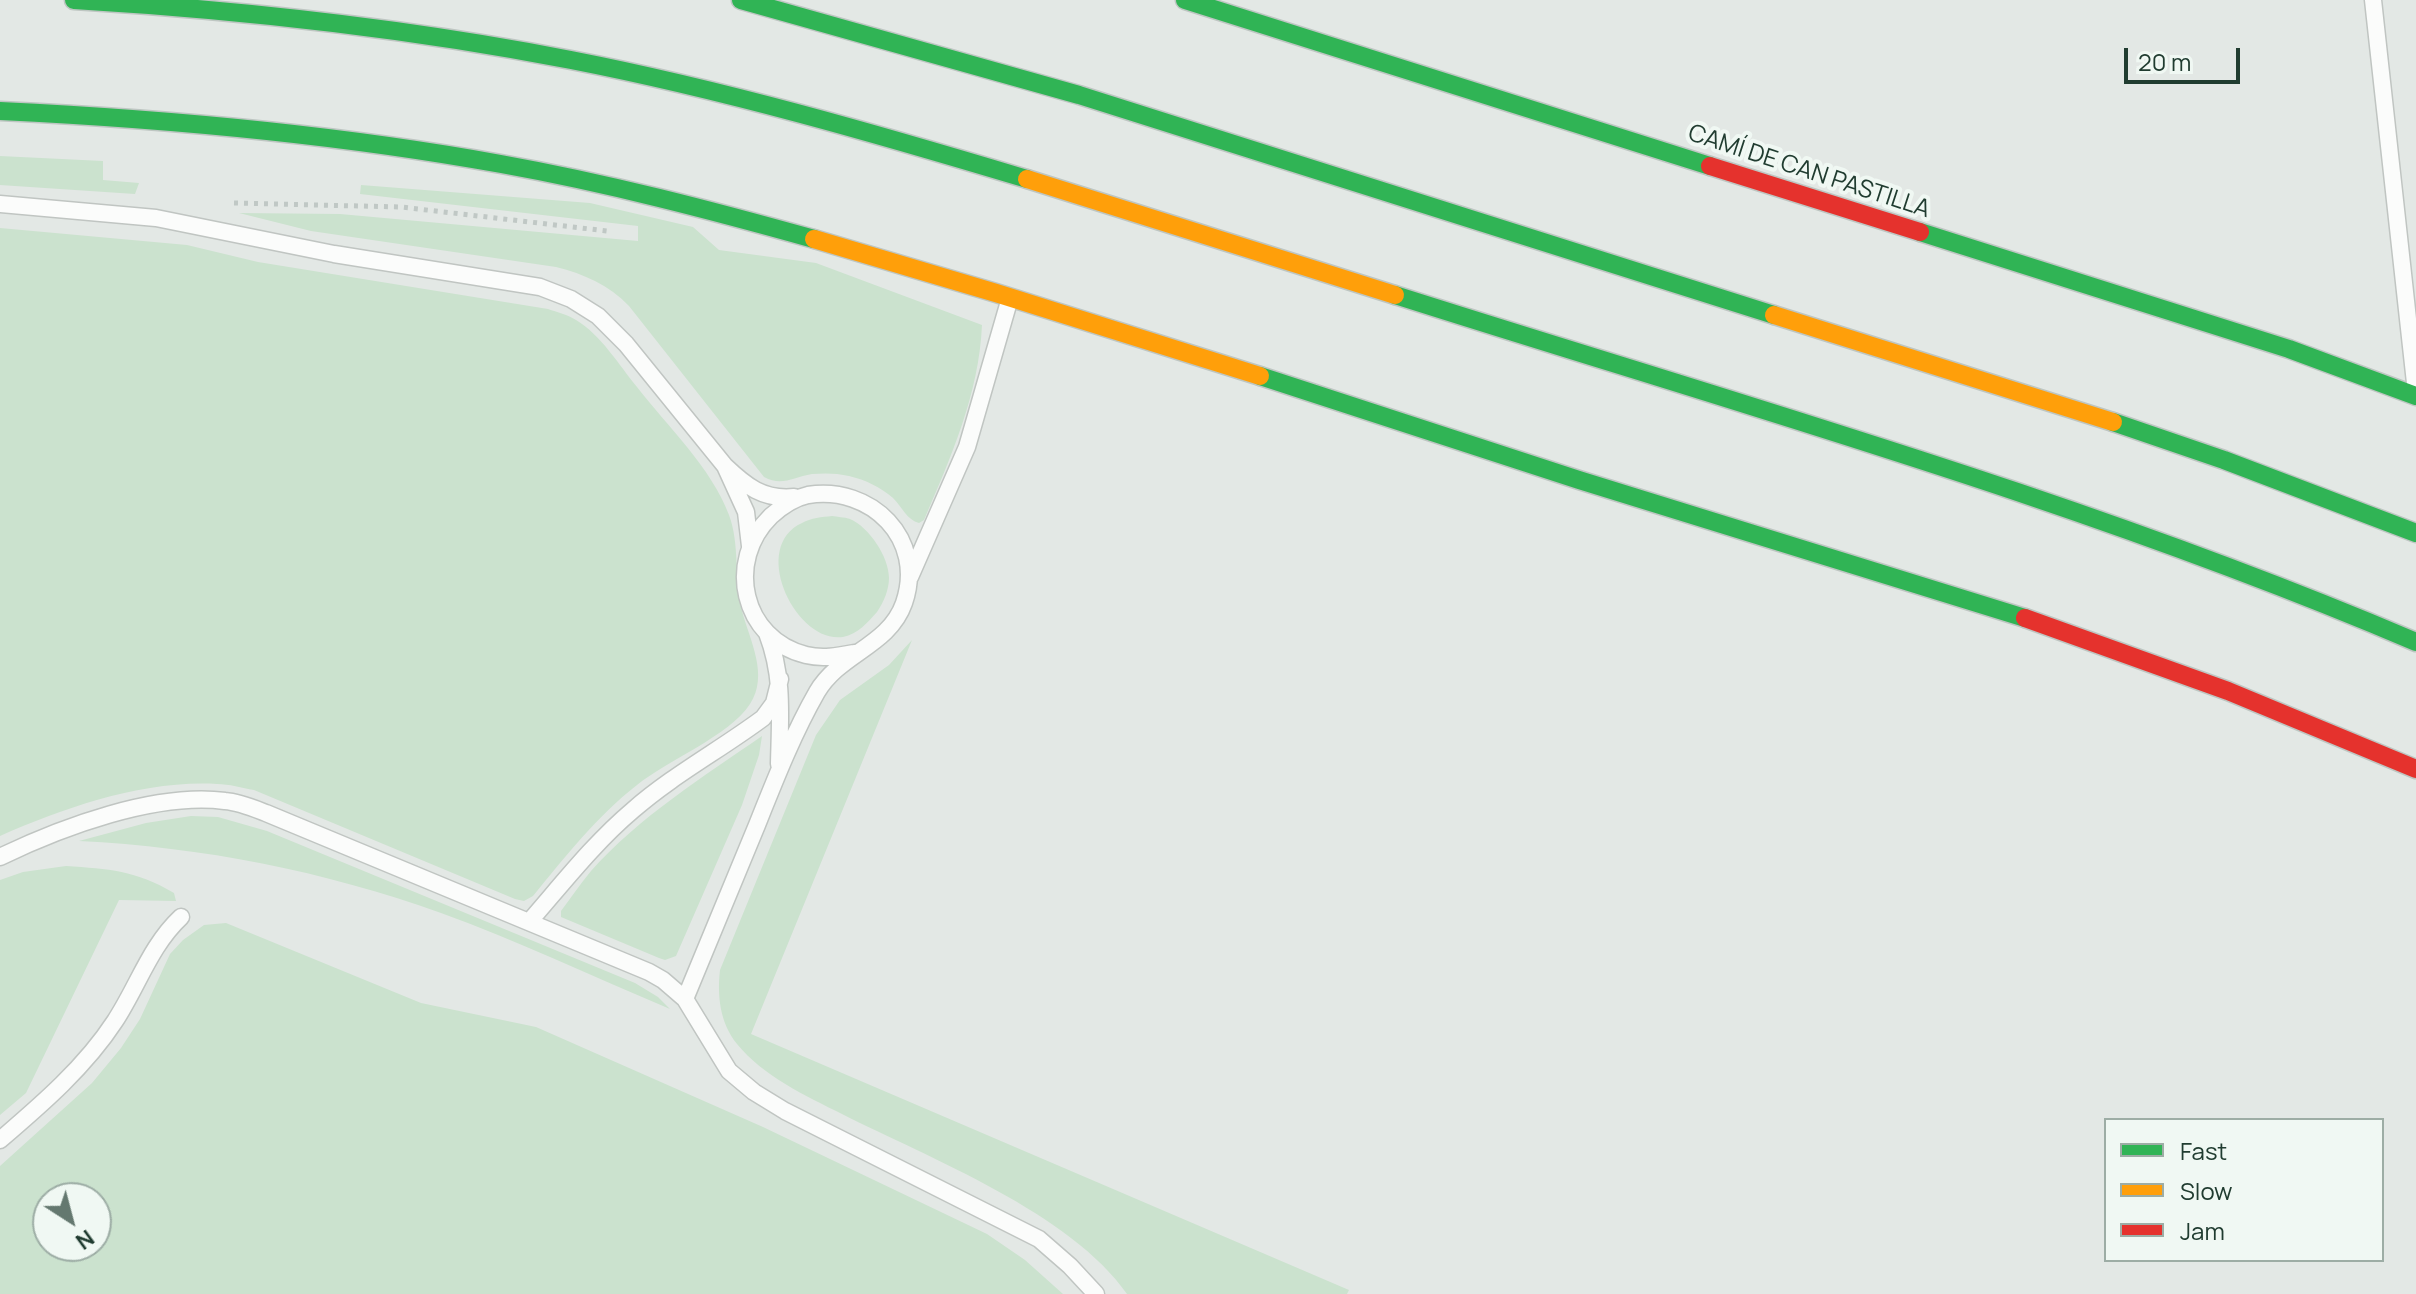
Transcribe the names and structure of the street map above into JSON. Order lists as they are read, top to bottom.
{
  "streets": {
    "main road": ["CAMÍ DE CAN PASTILLA"]
  },
  "legend": ["Fast", "Slow", "Jam"],
  "scale_bar": "20 m",
  "north": "bottom right"
}
